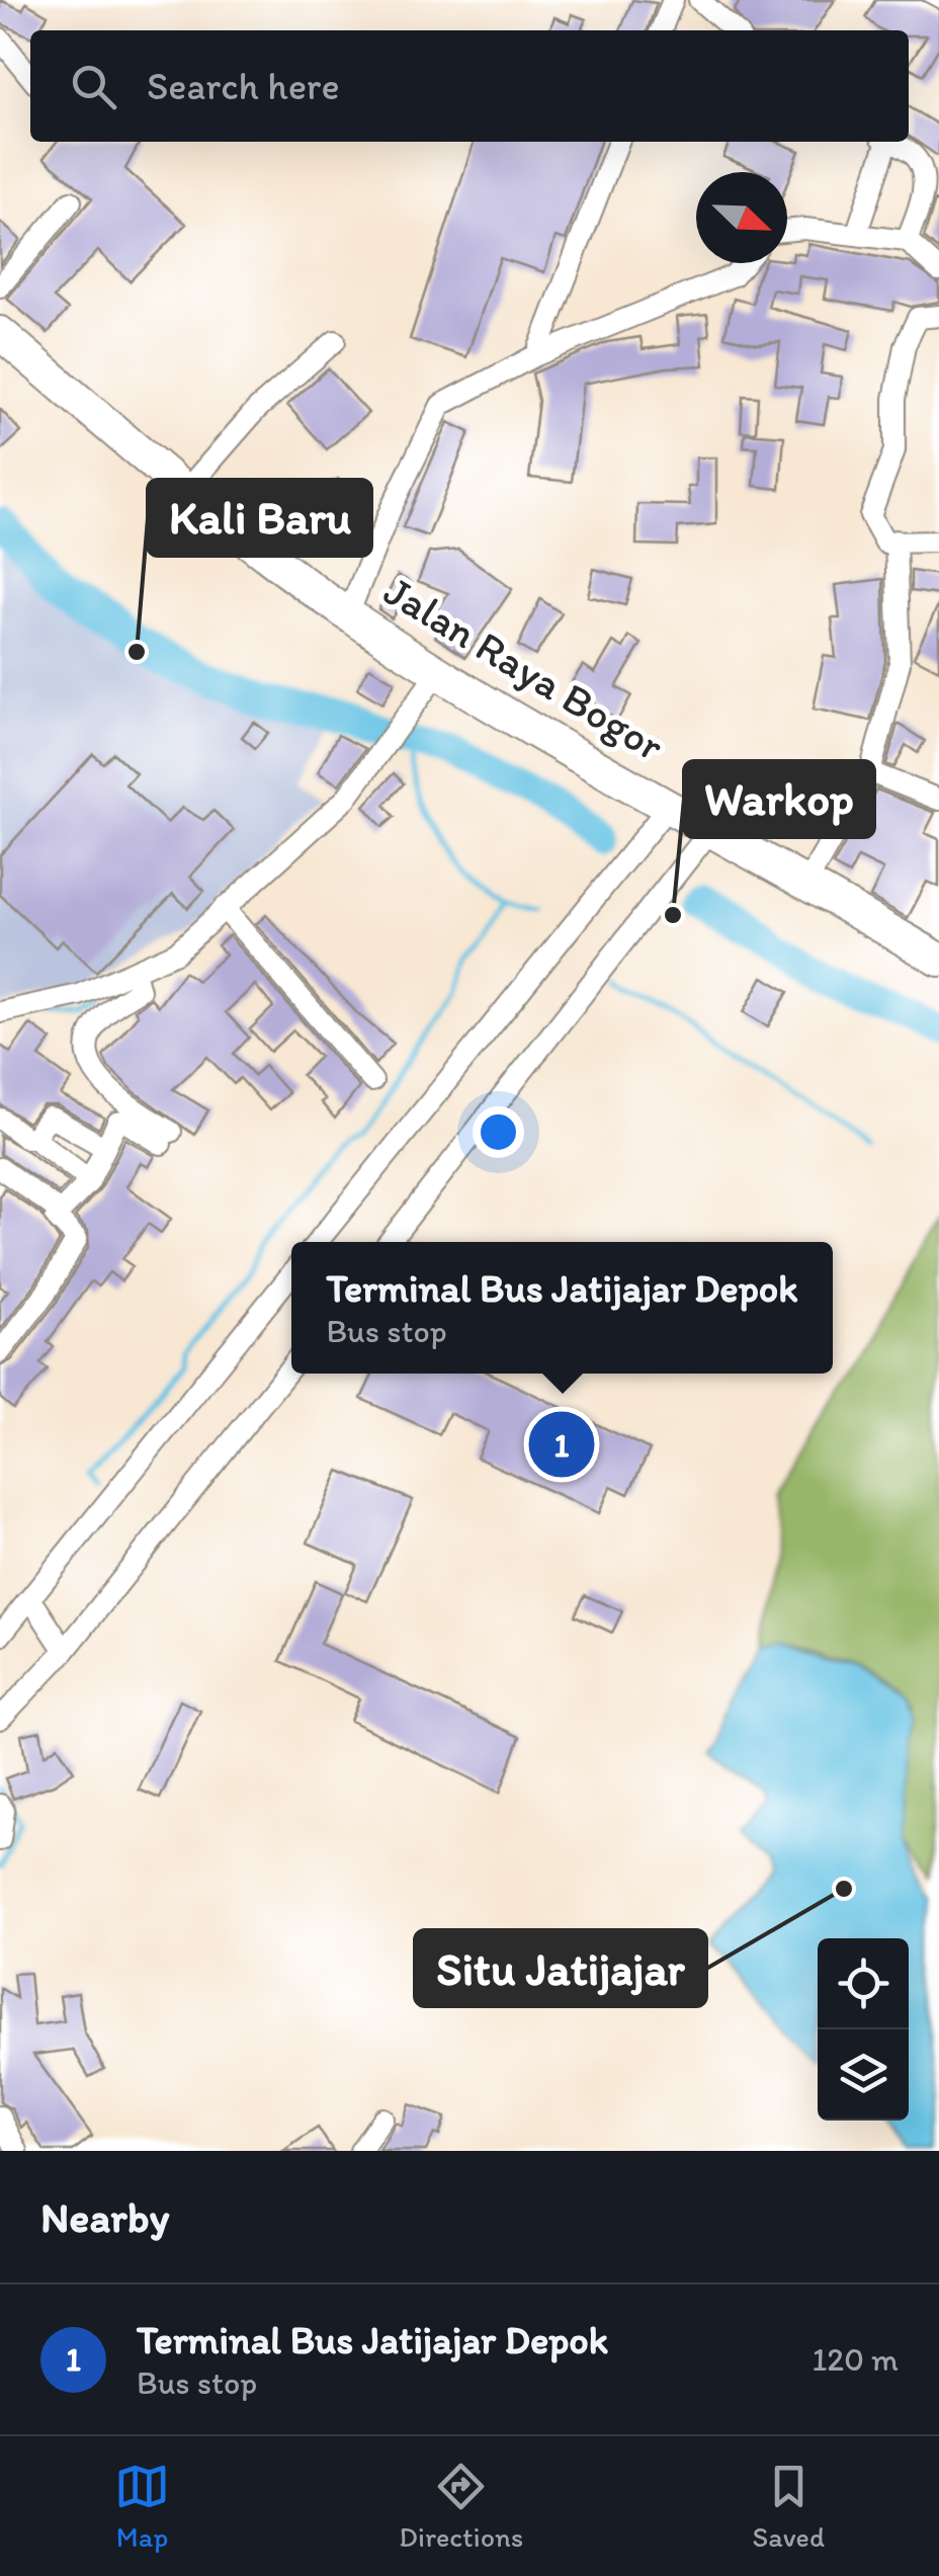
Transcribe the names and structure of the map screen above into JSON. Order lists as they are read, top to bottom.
{
  "streets": {
    "highway": ["Jalan Raya Bogor"]
  },
  "places": ["Kali Baru", "Warkop", "Situ Jatijajar"],
  "north": "bottom right",
  "page": {
    "search": "Search here",
    "popup": ["Terminal Bus Jatijajar Depok", "Bus stop"],
    "pins": "1",
    "heading": "Nearby",
    "list": [
      {
        "mark": "1",
        "name": "Terminal Bus Jatijajar Depok",
        "note": "Bus stop",
        "value": "120 m"
      }
    ],
    "nav": ["Map", "Directions", "Saved"]
  }
}
